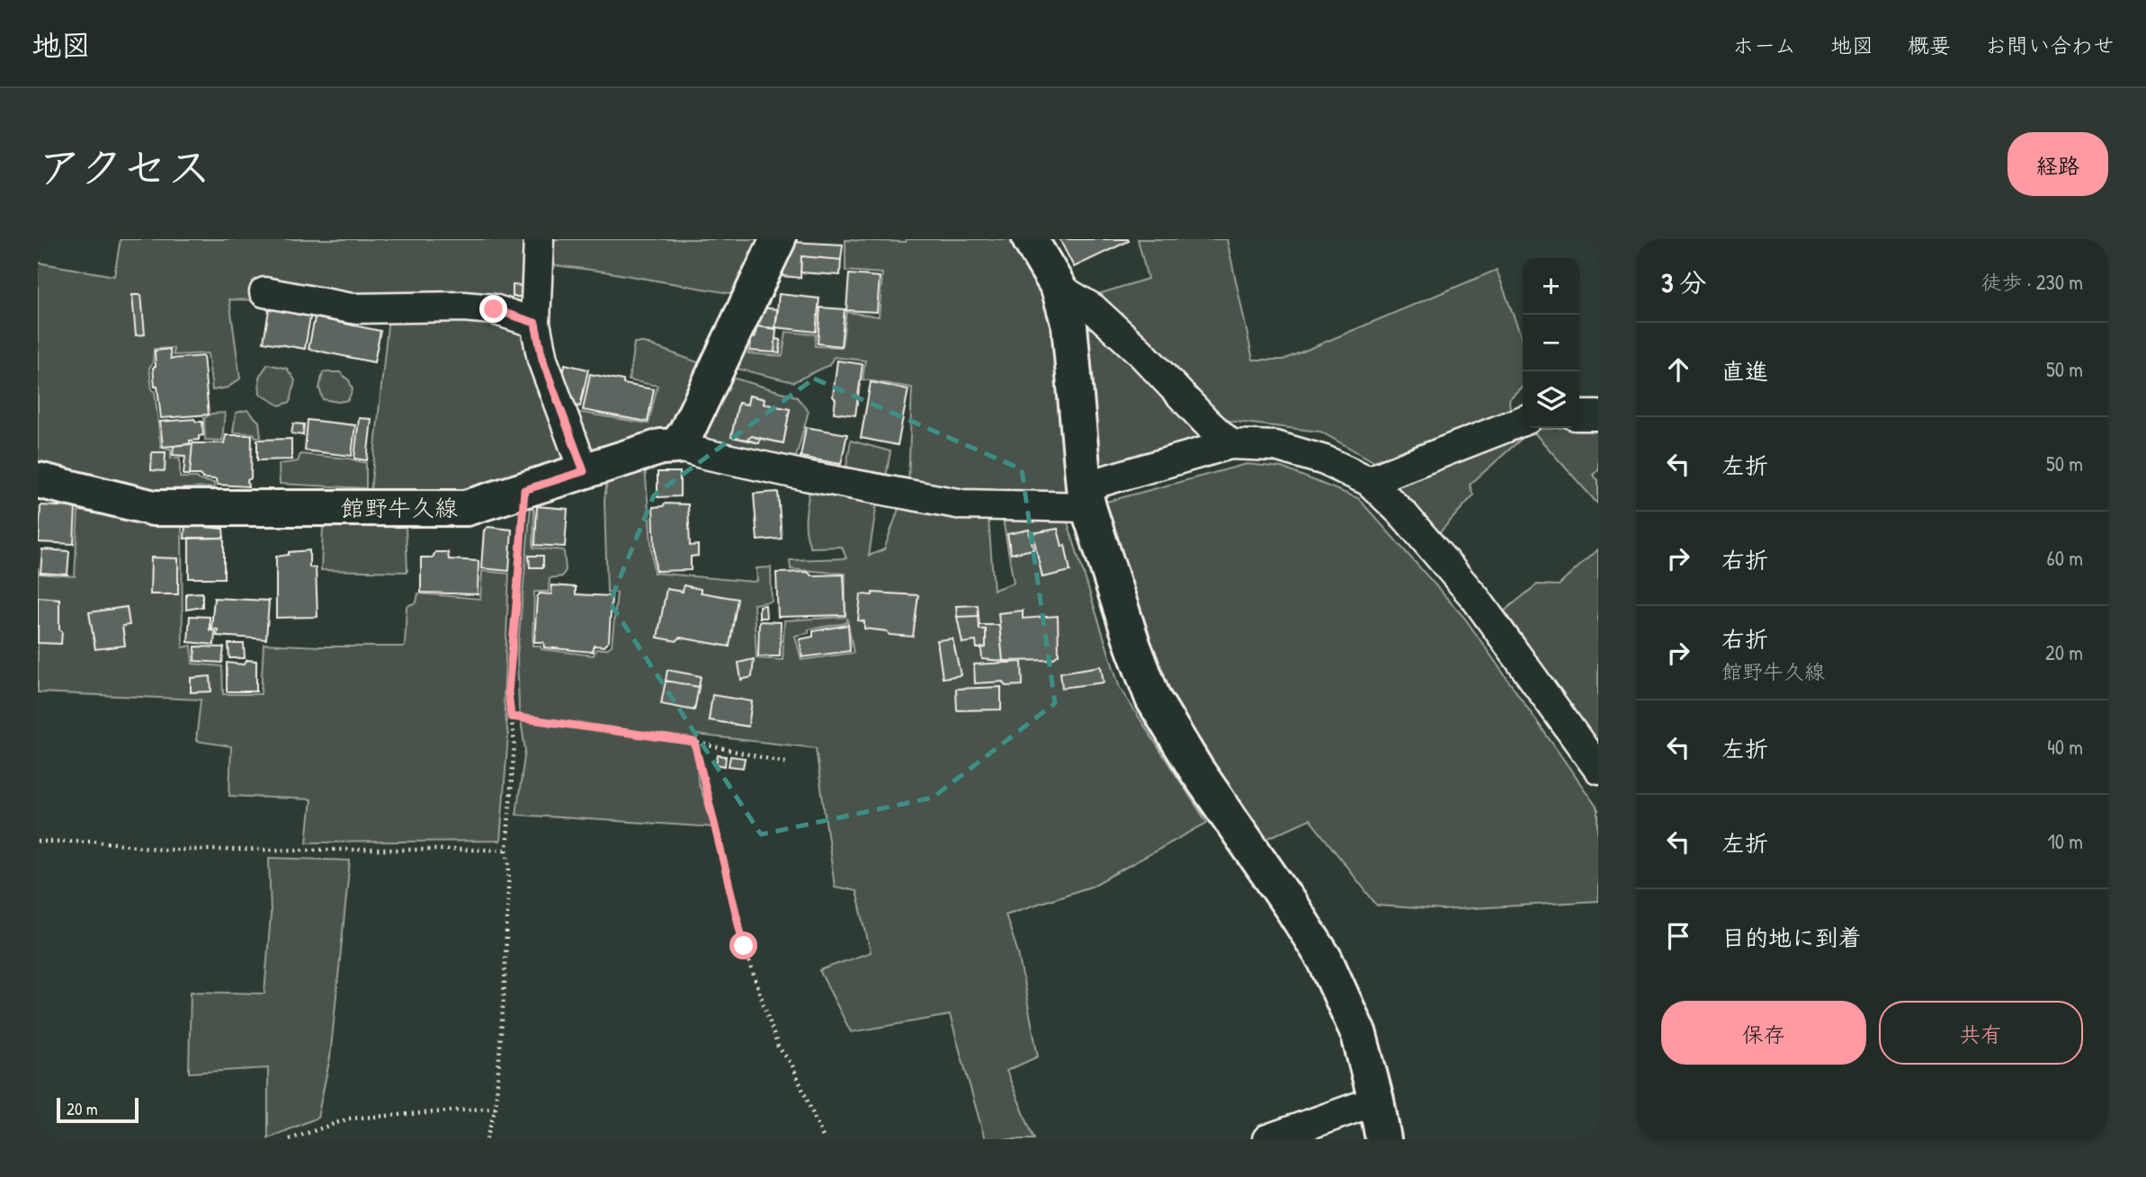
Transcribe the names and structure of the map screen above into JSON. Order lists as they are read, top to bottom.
{
  "streets": {
    "street": ["館野牛久線"]
  },
  "scale_bar": "20 m",
  "page": {
    "header": "地図",
    "nav": [
      "ホーム",
      "地図",
      "概要",
      "お問い合わせ"
    ],
    "title": "アクセス",
    "buttons": [
      "経路",
      ["保存", "共有"]
    ],
    "heading": ["3 分", "徒歩 · 230 m"],
    "map_buttons": ["+", "−"],
    "list": [
      ["直進", "50 m"],
      ["左折", "50 m"],
      ["右折", "60 m"],
      ["右折", "館野牛久線", "20 m"],
      ["左折", "40 m"],
      ["左折", "10 m"],
      "目的地に到着"
    ],
    "scale": "20 m"
  }
}
